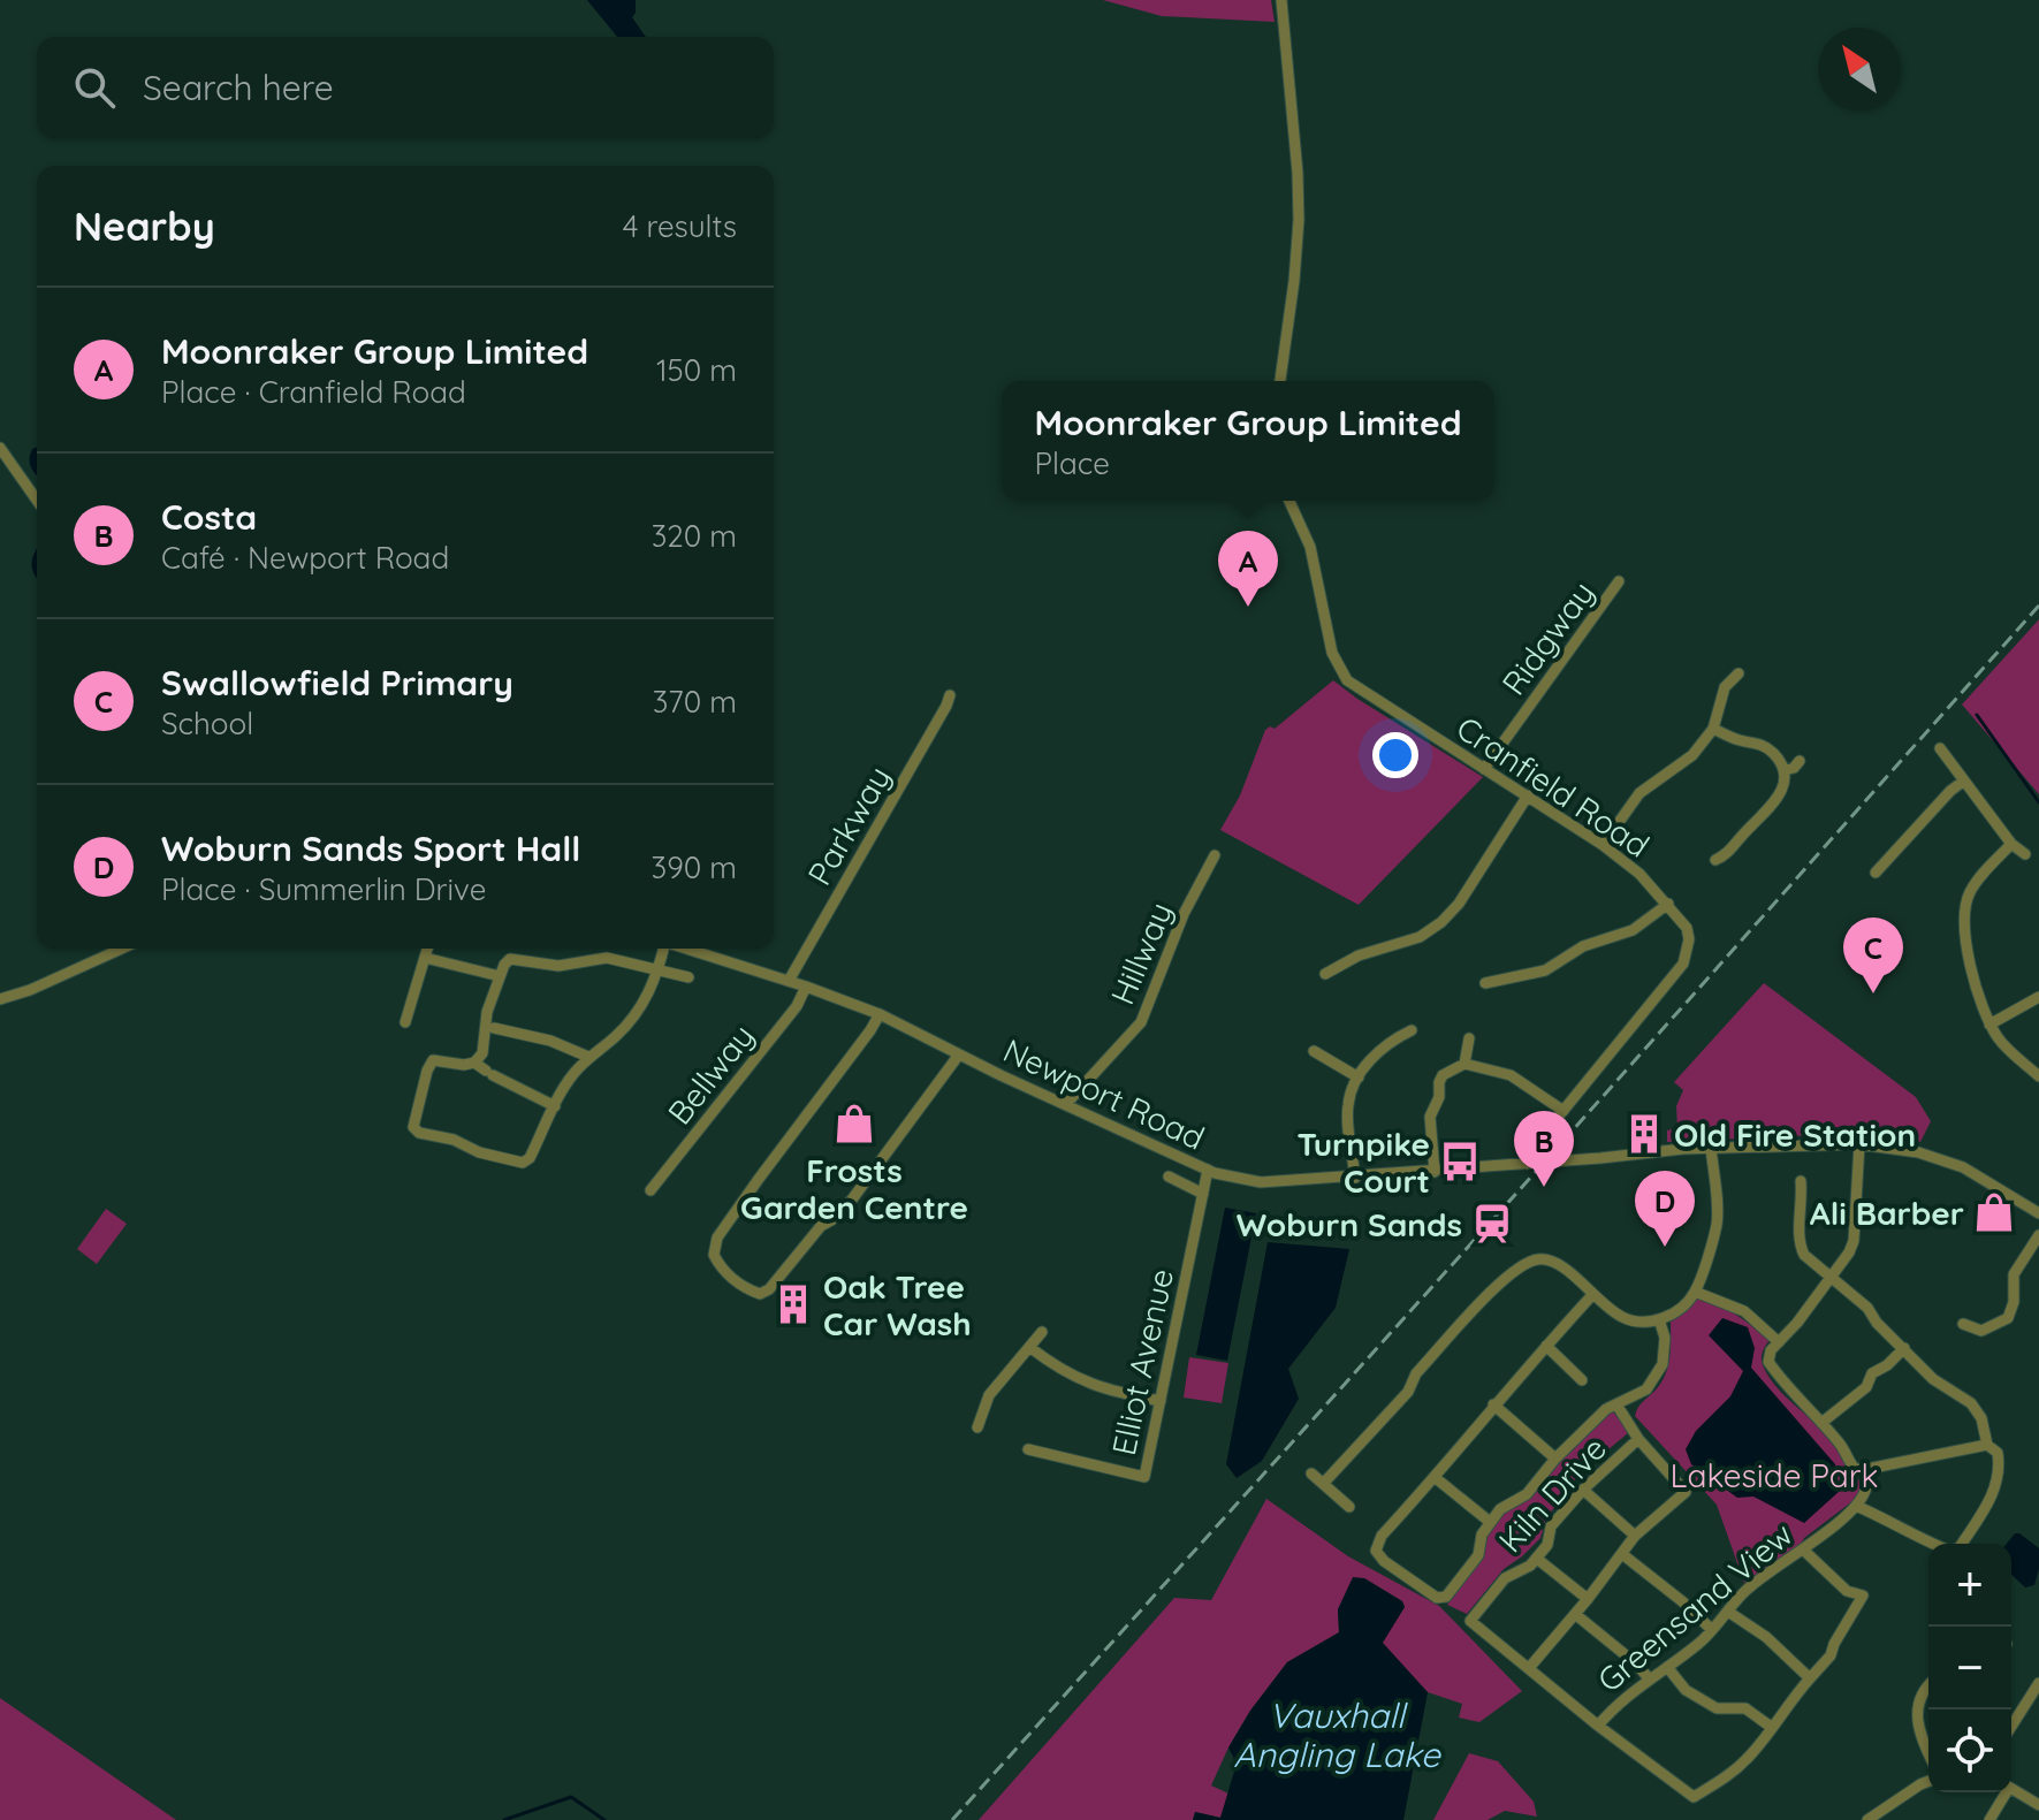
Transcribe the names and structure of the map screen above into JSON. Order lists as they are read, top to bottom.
{
  "streets": {
    "street": [
      "Ridgway",
      "Cranfield Road",
      "Parkway",
      "Hillway",
      "Bellway",
      "Newport Road",
      "Elliot Avenue",
      "Kiln Drive",
      "Greensand View"
    ]
  },
  "crossings": [
    ["Ridgway", "Cranfield Road"],
    ["Cranfield Road", "Newport Road"],
    ["Parkway", "Newport Road"],
    ["Hillway", "Newport Road"],
    ["Bellway", "Newport Road"],
    ["Newport Road", "Elliot Avenue"],
    ["Kiln Drive", "Greensand View"]
  ],
  "water": ["Vauxhall Angling Lake"],
  "parks": ["Lakeside Park"],
  "places": {
    "shop": ["Frosts Garden Centre", "Ali Barber"],
    "building": ["Old Fire Station", "Oak Tree Car Wash"],
    "bus stop": ["Turnpike Court"],
    "station": ["Woburn Sands"]
  },
  "north": "top left",
  "page": {
    "search": "Search here",
    "heading": ["Nearby", "4 results"],
    "list": [
      {
        "mark": "A",
        "name": "Moonraker Group Limited",
        "note": "Place · Cranfield Road",
        "value": "150 m"
      },
      {
        "mark": "B",
        "name": "Costa",
        "note": "Café · Newport Road",
        "value": "320 m"
      },
      {
        "mark": "C",
        "name": "Swallowfield Primary",
        "note": "School",
        "value": "370 m"
      },
      {
        "mark": "D",
        "name": "Woburn Sands Sport Hall",
        "note": "Place · Summerlin Drive",
        "value": "390 m"
      }
    ],
    "popup": ["Moonraker Group Limited", "Place"],
    "pins": [
      "A",
      "C",
      "B",
      "D"
    ],
    "map_buttons": ["+", "−"]
  }
}
